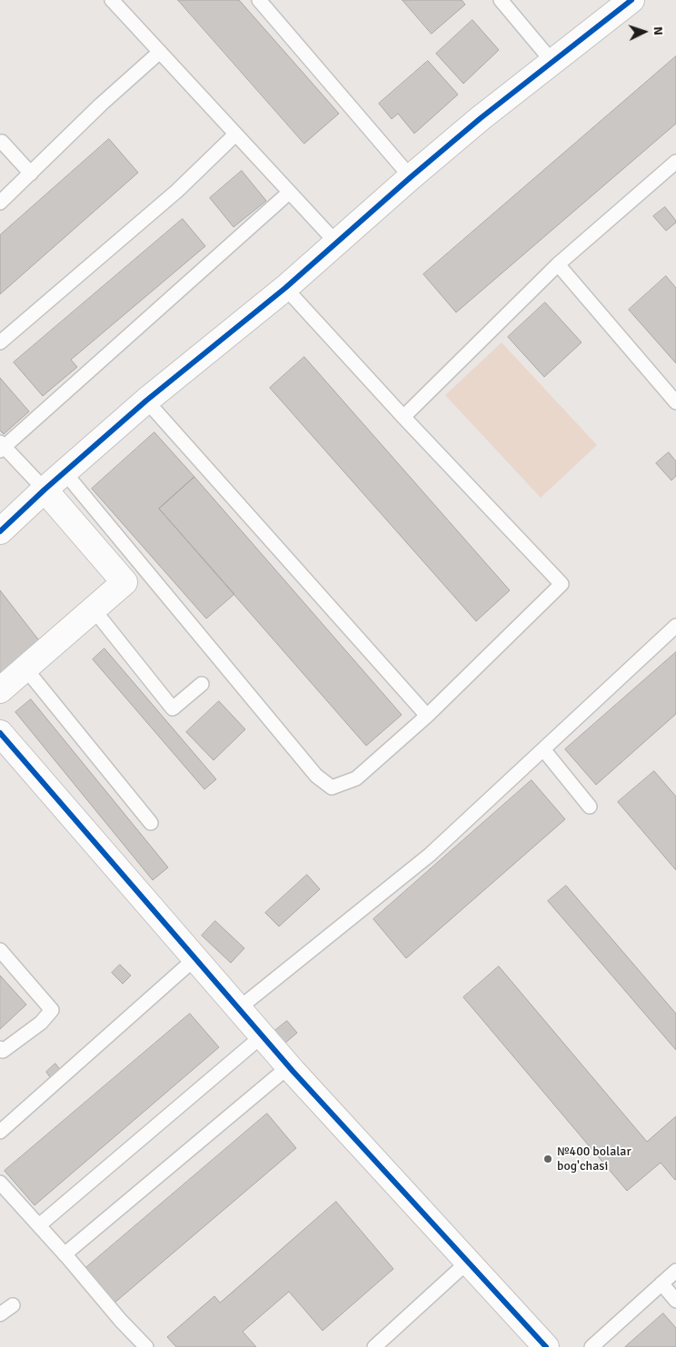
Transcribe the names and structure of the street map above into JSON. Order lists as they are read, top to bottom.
{
  "places": ["№400 bolalar bog'chasi"],
  "north": "right"
}
